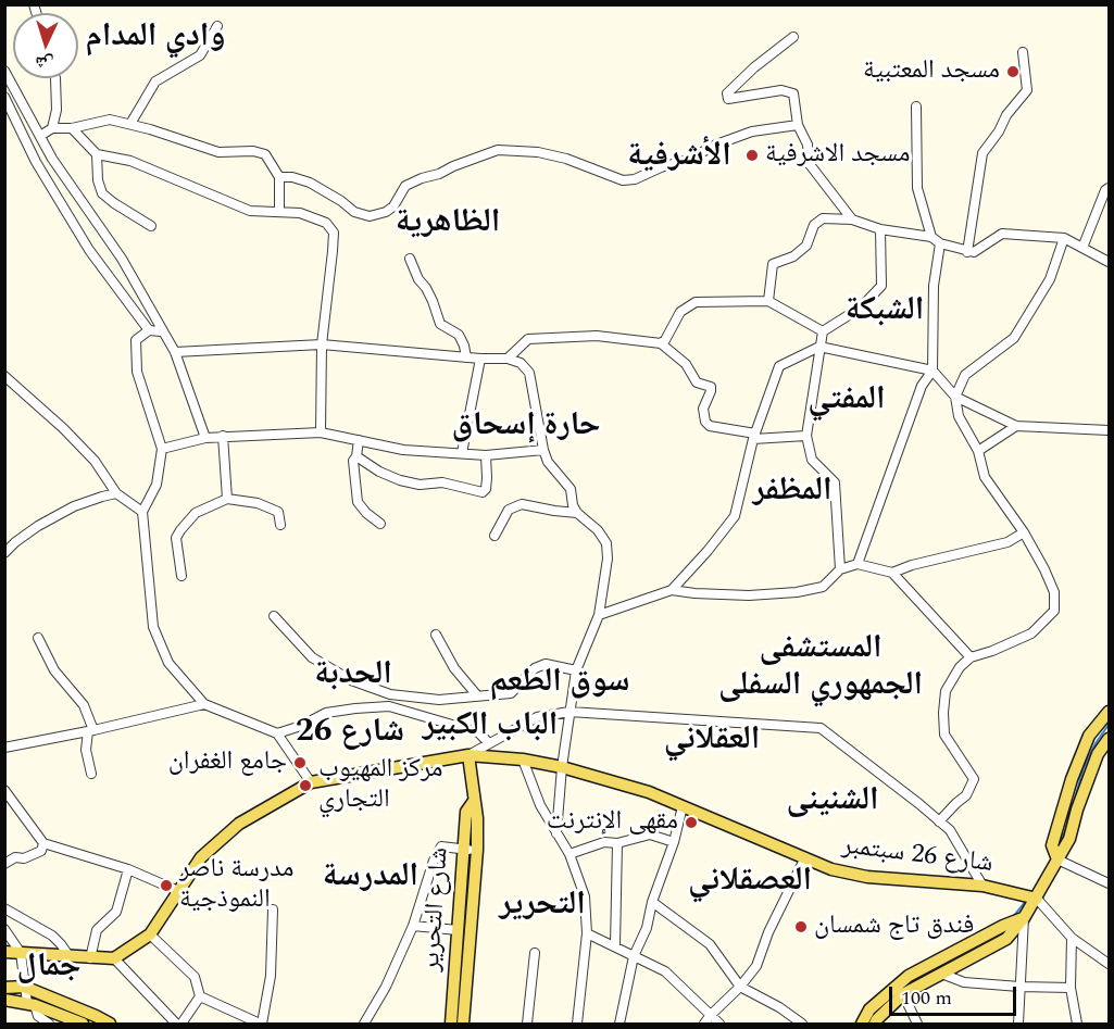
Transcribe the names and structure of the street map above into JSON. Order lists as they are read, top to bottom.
{
  "streets": {
    "main road": ["شارع 26 سبتمبر", "شارع التحرير"]
  },
  "crossings": [
    ["شارع 26 سبتمبر", "شارع التحرير"]
  ],
  "districts": [
    "وادي المدام",
    "الأشرفية",
    "الظاهرية",
    "الشبكة",
    "المفتي",
    "حارة إسحاق",
    "المظفر",
    "المستشفى الجمهوري السفلى",
    "الحدبة",
    "سوق الطعم",
    "الباب الكبير",
    "شارع 26",
    "العقلاني",
    "الشنينى",
    "المدرسة",
    "العصقلاني",
    "التحرير",
    "جمال"
  ],
  "places": [
    "مسجد المعتبية",
    "مسجد الاشرفية",
    "جامع الغفران",
    "مركز المهيوب التجاري",
    "مقهى الإنترنت",
    "مدرسة ناصر النموذجية",
    "فندق تاج شمسان"
  ],
  "scale_bar": "100 m",
  "north": "bottom"
}
